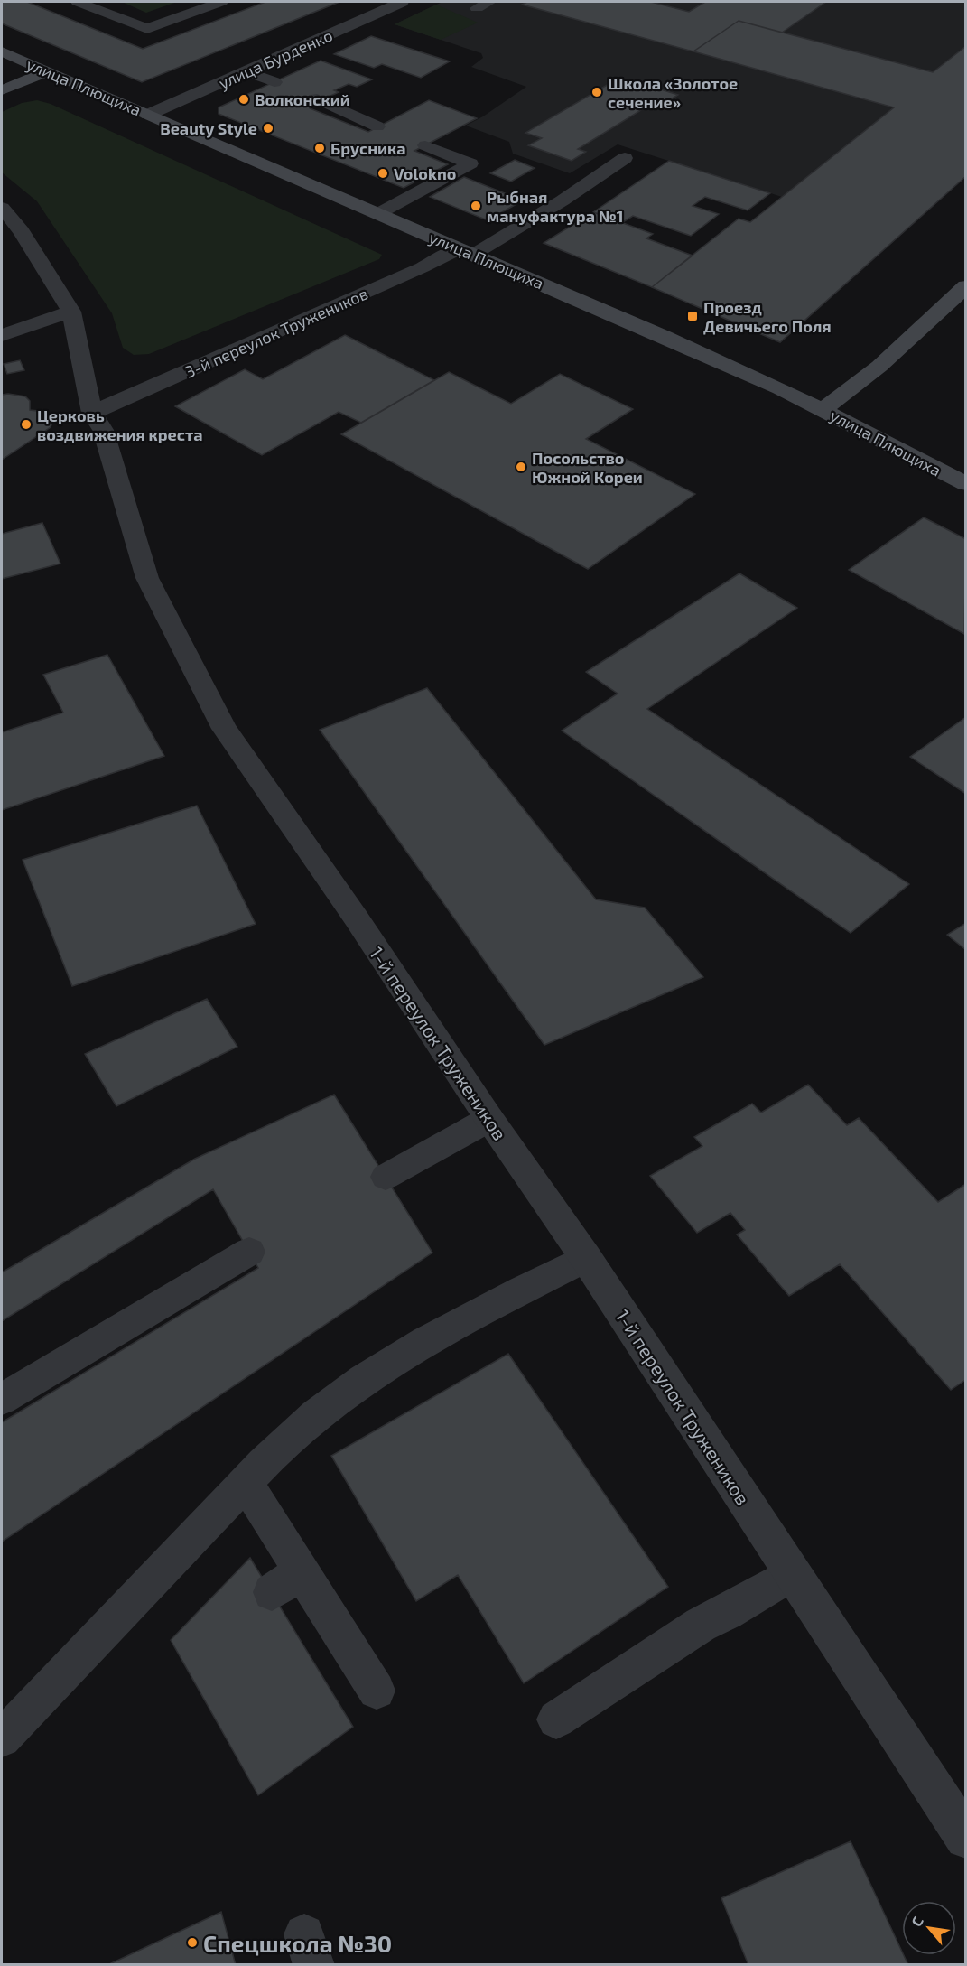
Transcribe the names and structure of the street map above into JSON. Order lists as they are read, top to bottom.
{
  "streets": {
    "street": [
      "улица Бурденко",
      "улица Плющиха",
      "3-й переулок Тружеников",
      "1-й переулок Тружеников"
    ]
  },
  "crossings": [
    ["улица Бурденко", "улица Плющиха"],
    ["улица Плющиха", "3-й переулок Тружеников"],
    ["3-й переулок Тружеников", "1-й переулок Тружеников"]
  ],
  "places": {
    "other": [
      "Школа «Золотое сечение»",
      "Волконский",
      "Beauty Style",
      "Брусника",
      "Volokno",
      "Рыбная мануфактура №1",
      "Церковь воздвижения креста",
      "Посольство Южной Кореи",
      "Спецшкола №30"
    ],
    "transit": ["Проезд Девичьего Поля"]
  },
  "north": "top left"
}
